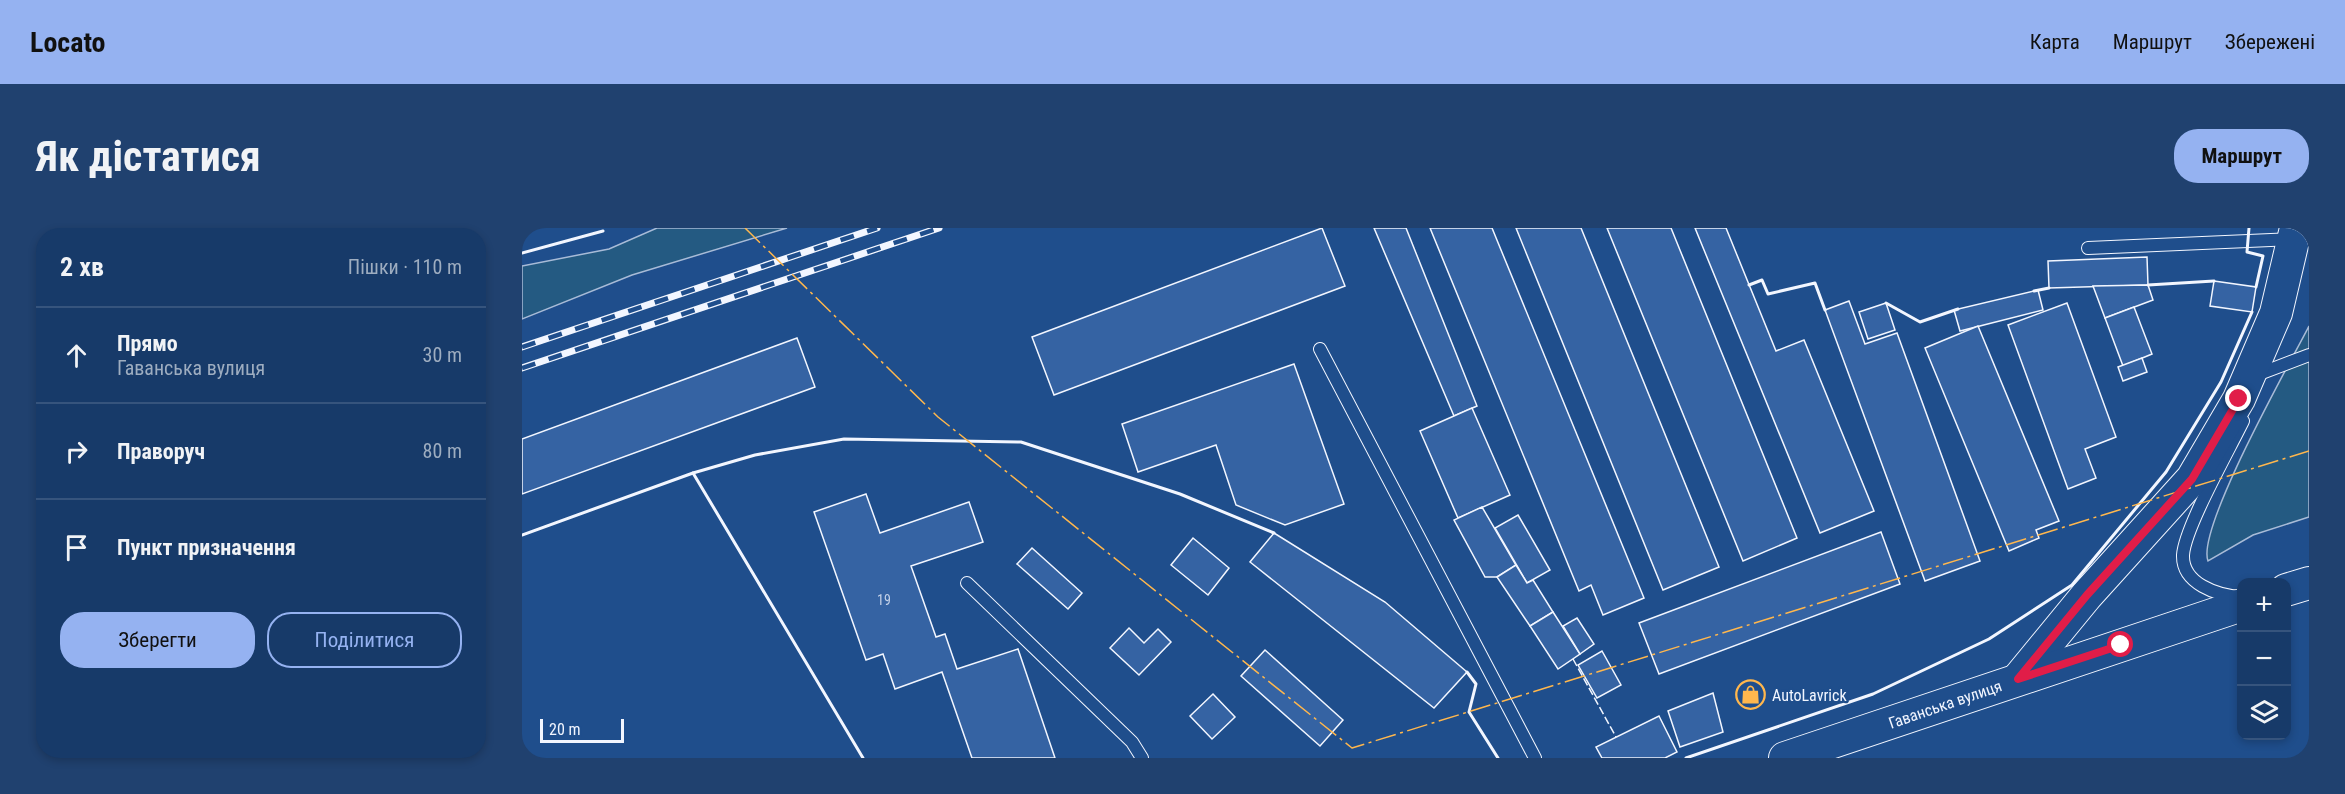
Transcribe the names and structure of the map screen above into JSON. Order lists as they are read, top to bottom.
{
  "streets": {
    "street": ["Гаванська вулиця"]
  },
  "places": {
    "shop": ["AutoLavrick"]
  },
  "house_numbers": ["19"],
  "scale_bar": "20 m",
  "page": {
    "header": "Locato",
    "nav": ["Карта", "Маршрут", "Збережені"],
    "buttons": [
      "Маршрут",
      ["Зберегти", "Поділитися"]
    ],
    "title": "Як дістатися",
    "heading": ["2 хв", "Пішки · 110 m"],
    "list": [
      ["Прямо", "Гаванська вулиця", "30 m"],
      ["Праворуч", "80 m"],
      "Пункт призначення"
    ],
    "map_buttons": ["+", "−"],
    "scale": "20 m"
  }
}
